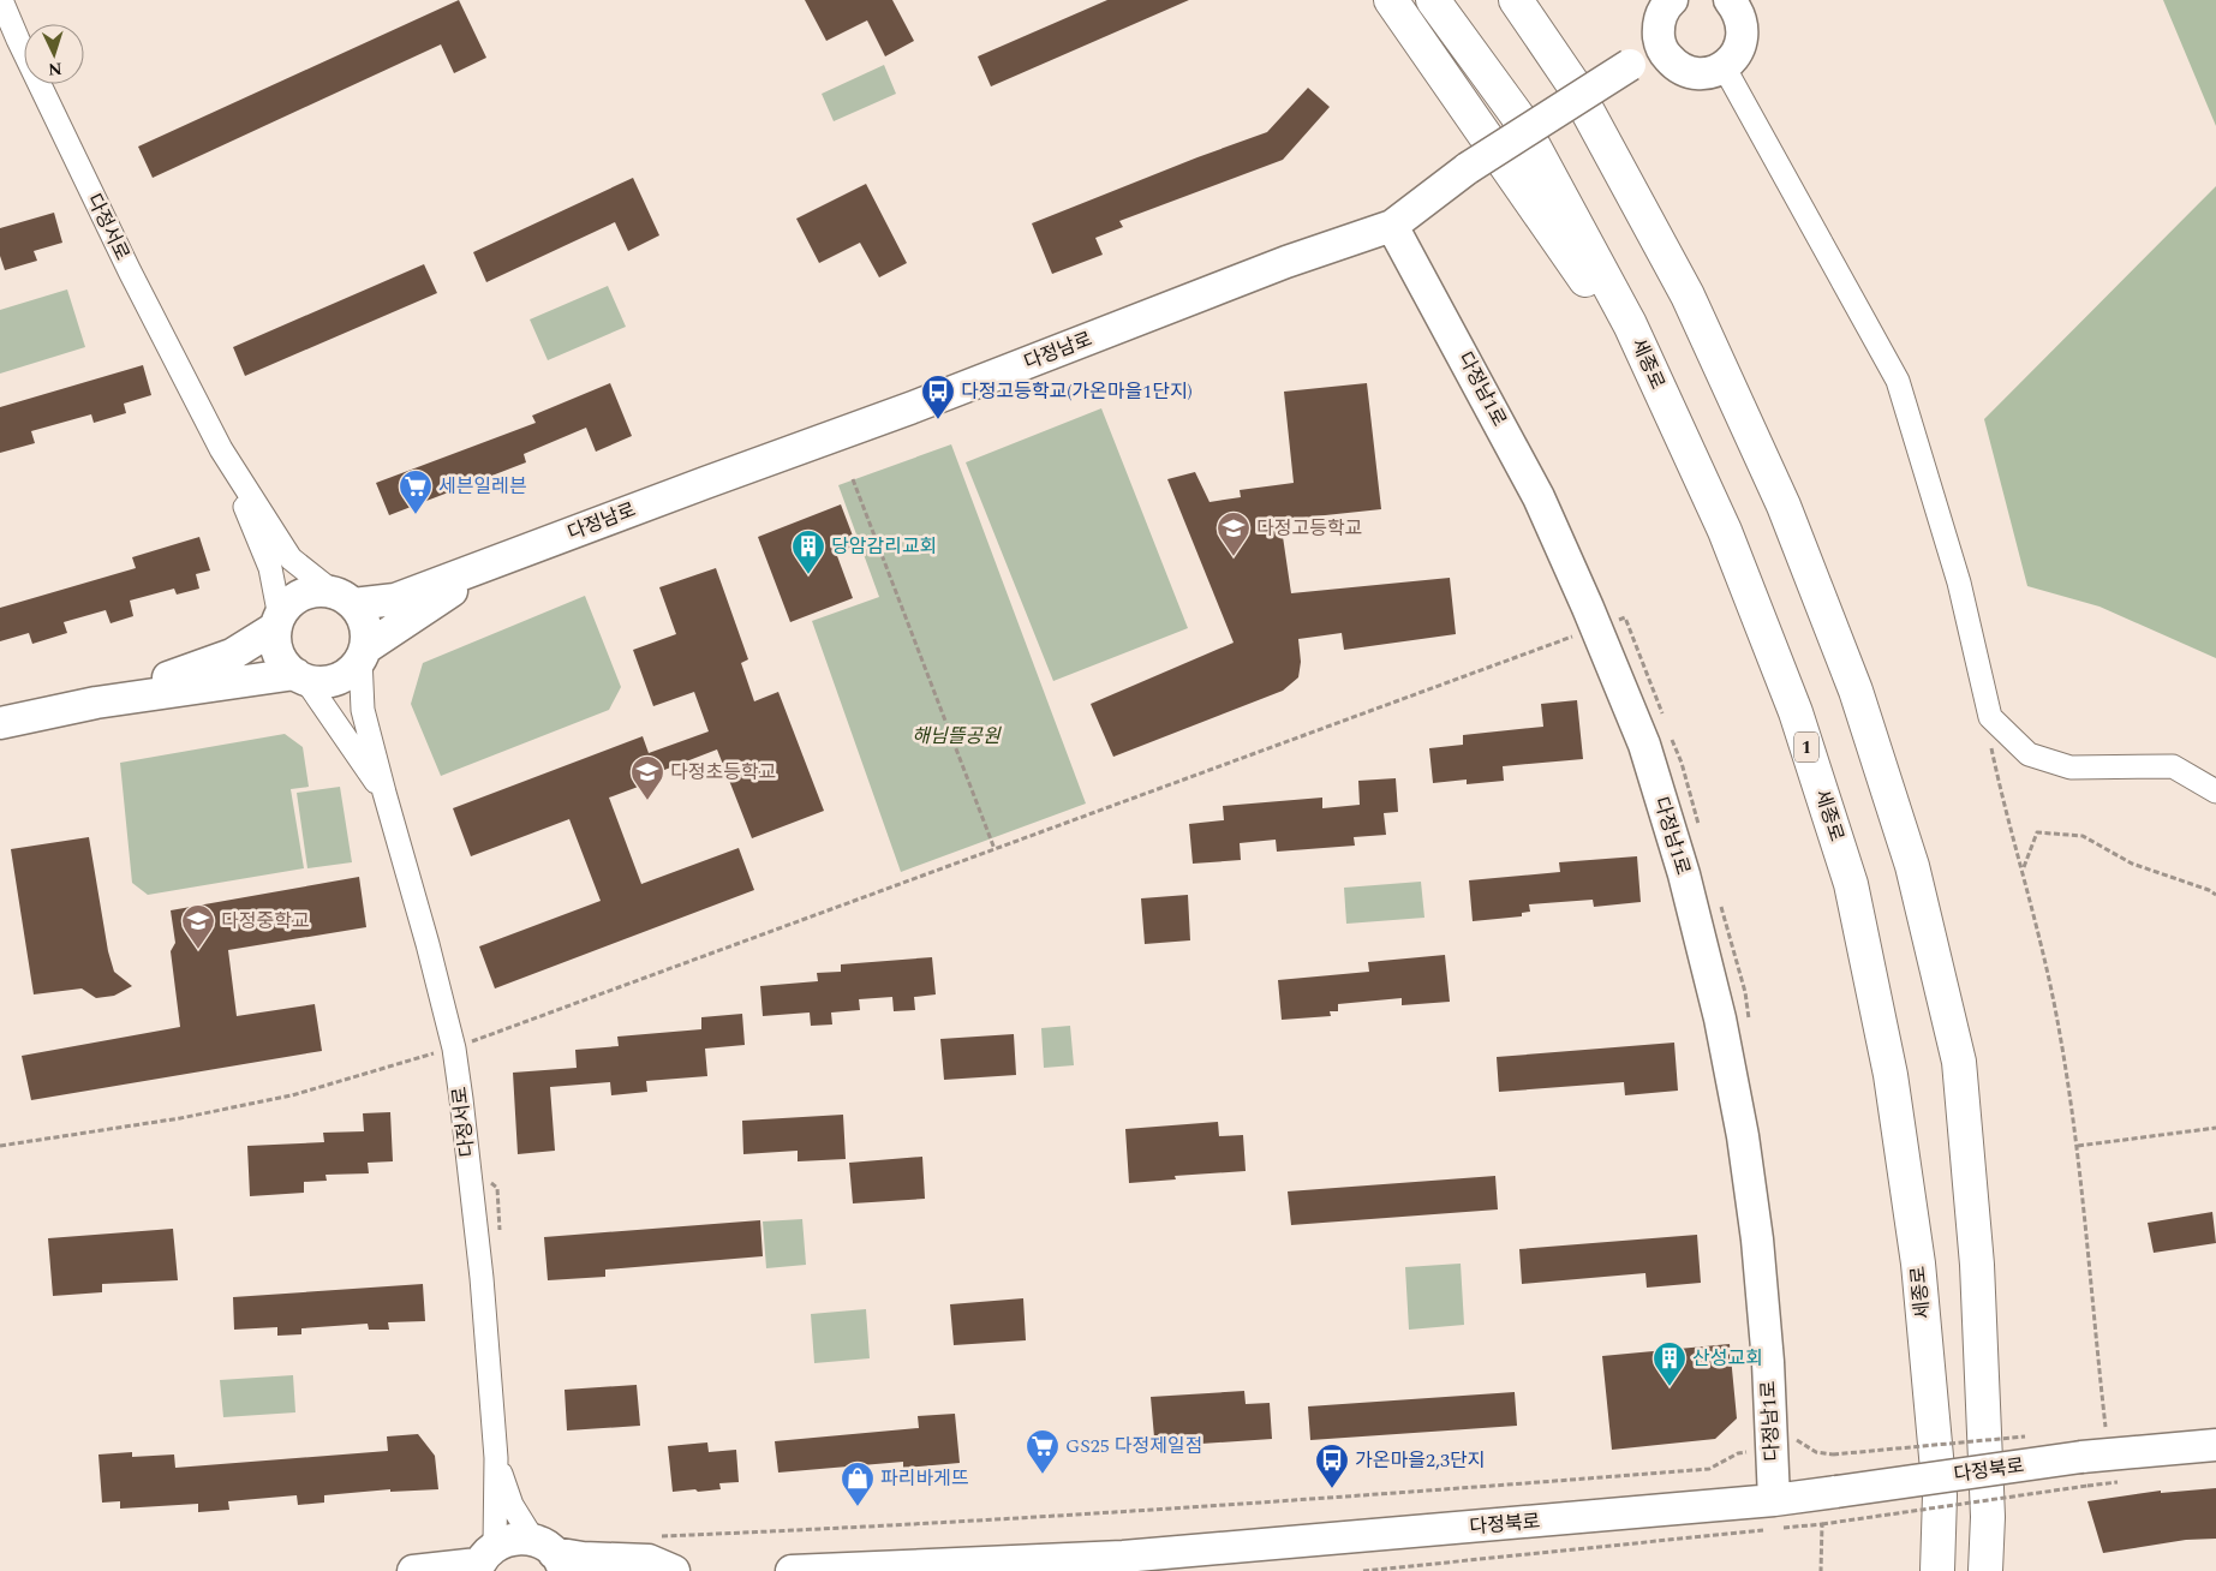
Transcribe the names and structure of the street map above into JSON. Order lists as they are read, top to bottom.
{
  "streets": {
    "highway": ["세종로", "1"],
    "street": [
      "다정서로",
      "다정남로",
      "다정남1로",
      "다정북로"
    ]
  },
  "crossings": [
    ["다정남로", "다정남1로"],
    ["다정남1로", "다정북로"]
  ],
  "parks": ["해님뜰공원"],
  "places": {
    "bus stop": ["다정고등학교(가온마을1단지)", "가온마을2,3단지"],
    "supermarket": ["세븐일레븐", "GS25 다정제일점"],
    "school or university": ["다정고등학교", "다정초등학교", "다정중학교"],
    "building": ["당암감리교회", "산성교회"],
    "shop": ["파리바게뜨"]
  },
  "north": "bottom"
}
